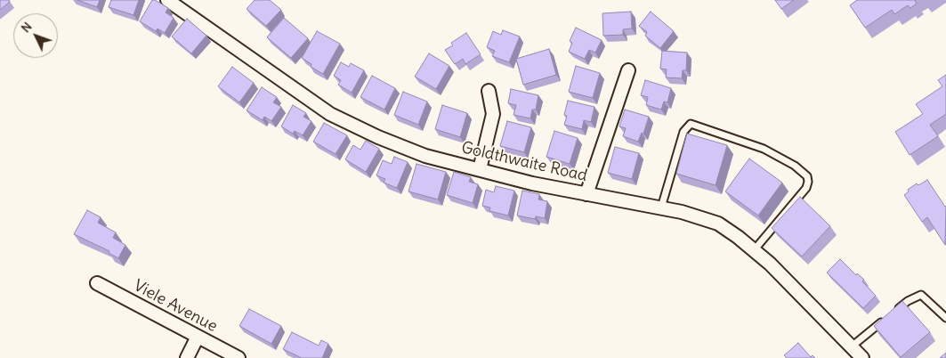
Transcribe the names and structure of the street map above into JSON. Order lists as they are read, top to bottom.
{
  "streets": {
    "street": ["Goldthwaite Road", "Viele Avenue"]
  },
  "north": "top left"
}
